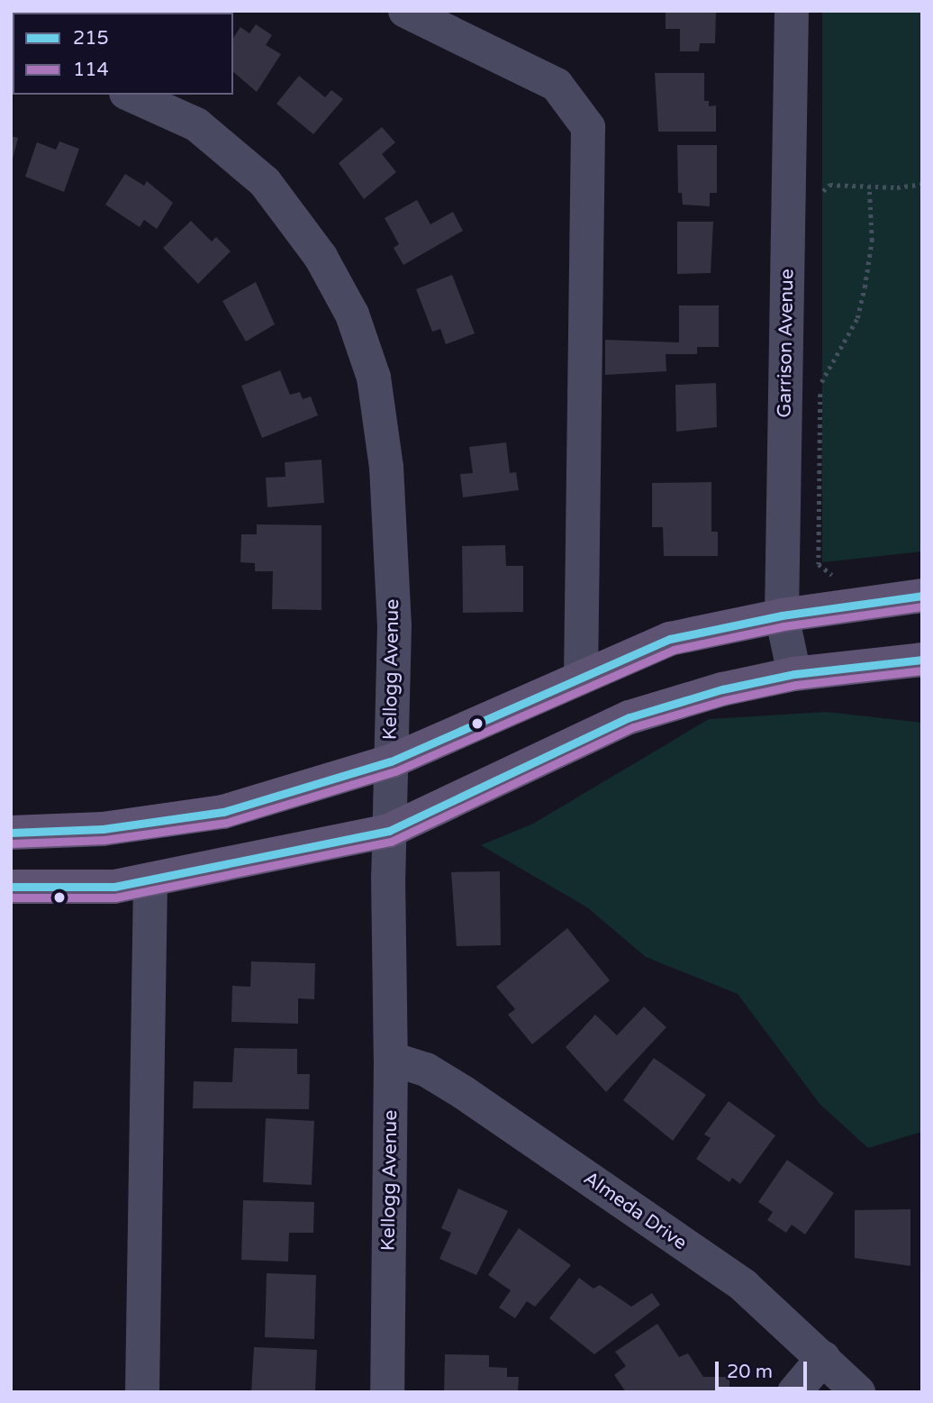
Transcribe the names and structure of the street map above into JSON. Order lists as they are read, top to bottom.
{
  "streets": {
    "street": ["Garrison Avenue", "Kellogg Avenue", "Almeda Drive"]
  },
  "crossings": [
    ["Kellogg Avenue", "Almeda Drive"]
  ],
  "lines": ["transit line 215", "transit line 114"],
  "legend": ["215", "114"],
  "scale_bar": "20 m"
}
